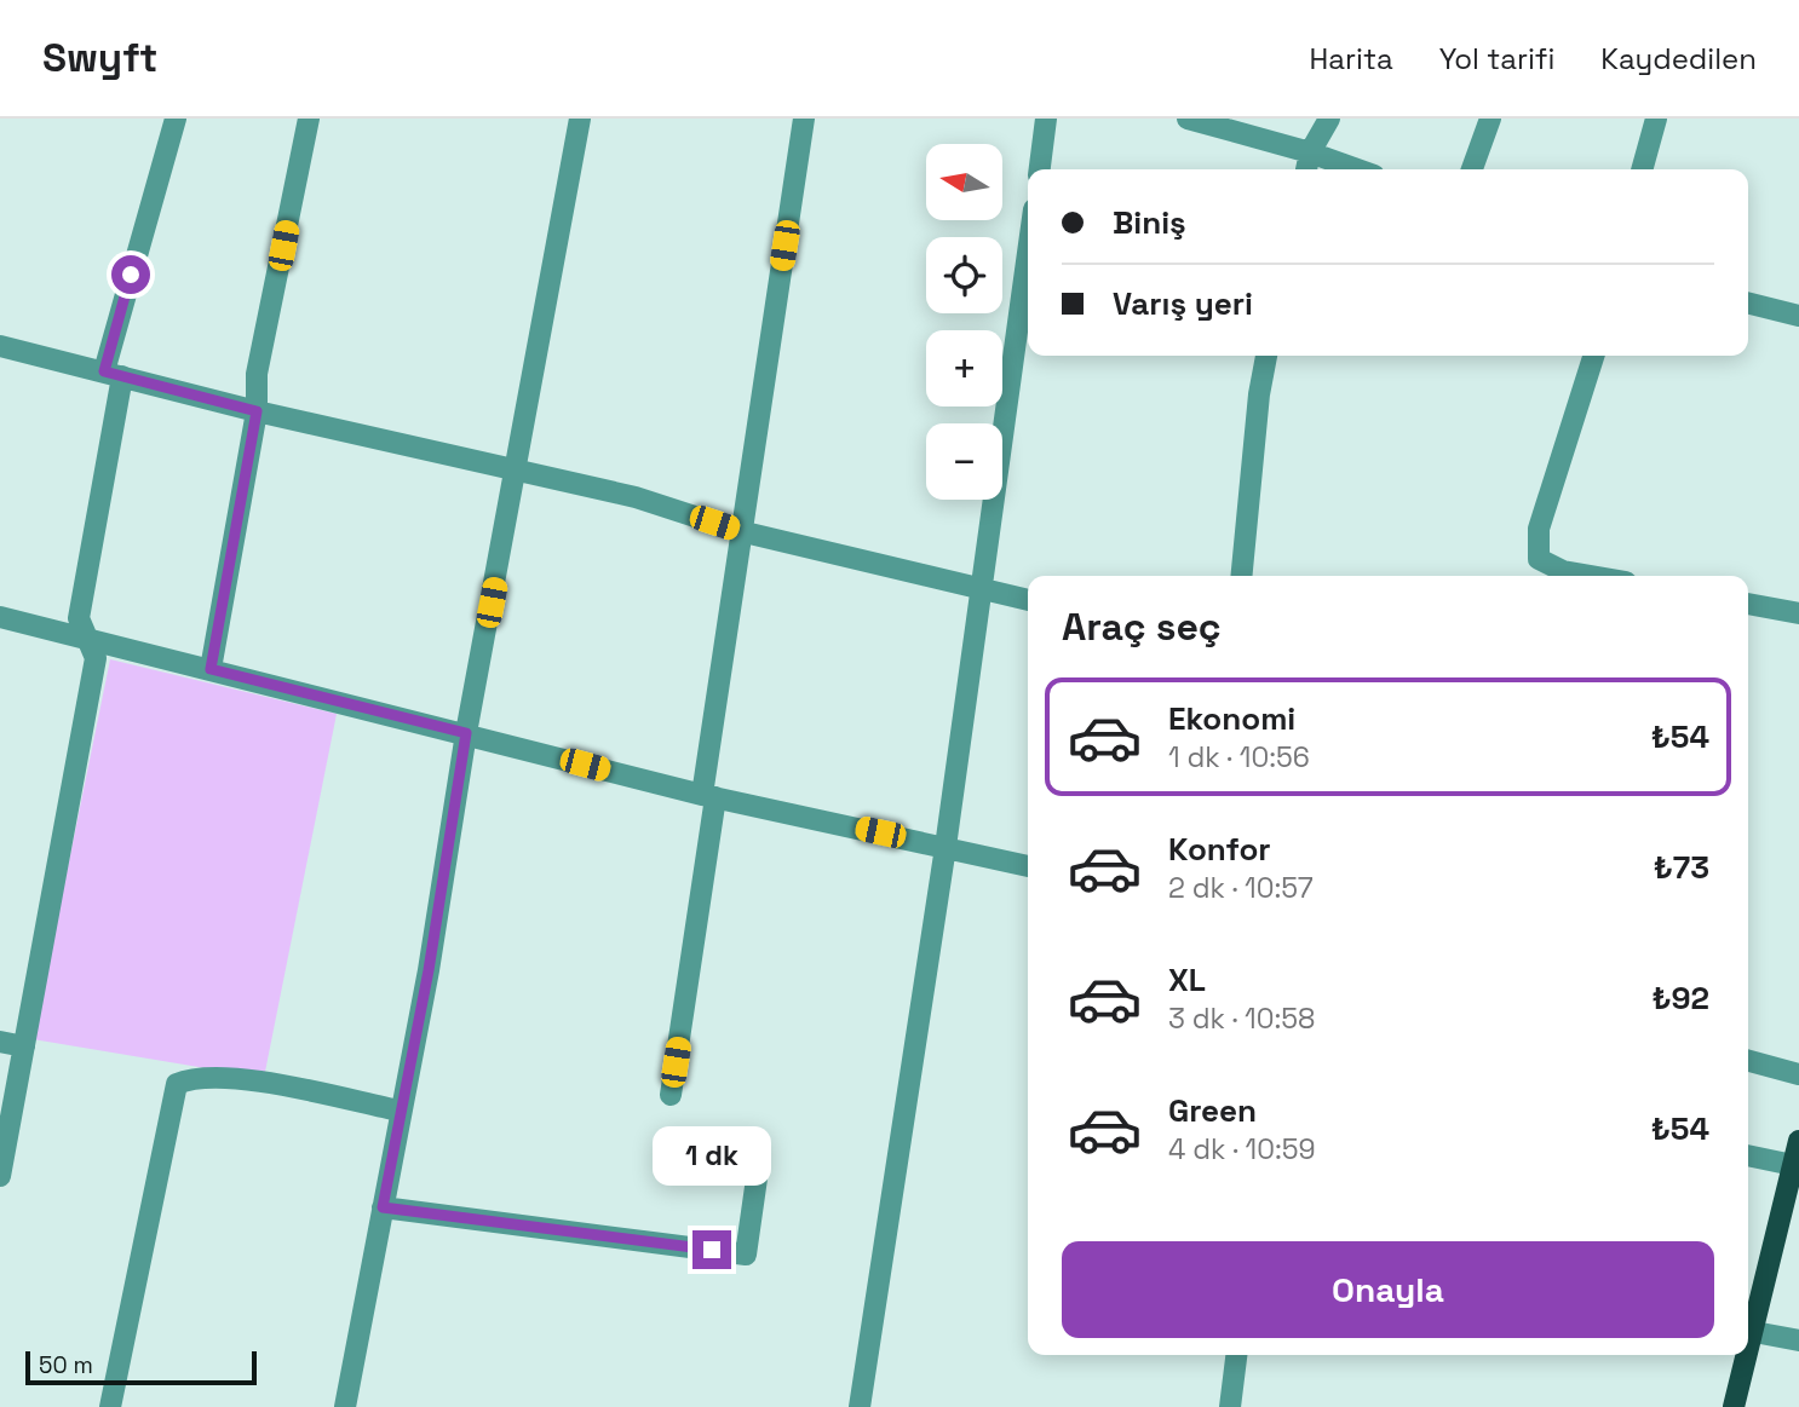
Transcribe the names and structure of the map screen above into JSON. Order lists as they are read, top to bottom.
{
  "scale_bar": "50 m",
  "north": "left",
  "page": {
    "header": "Swyft",
    "nav": ["Harita", "Yol tarifi", "Kaydedilen"],
    "map_buttons": ["+", "−"],
    "banner": ["Biniş", "Varış yeri"],
    "heading": "Araç seç",
    "list": [
      {
        "name": "Ekonomi",
        "note": "1 dk · 10:56",
        "value": "₺54"
      },
      {
        "name": "Konfor",
        "note": "2 dk · 10:57",
        "value": "₺73"
      },
      {
        "name": "XL",
        "note": "3 dk · 10:58",
        "value": "₺92"
      },
      {
        "name": "Green",
        "note": "4 dk · 10:59",
        "value": "₺54"
      }
    ],
    "bubble": "1 dk",
    "buttons": "Onayla",
    "scale": "50 m"
  }
}
